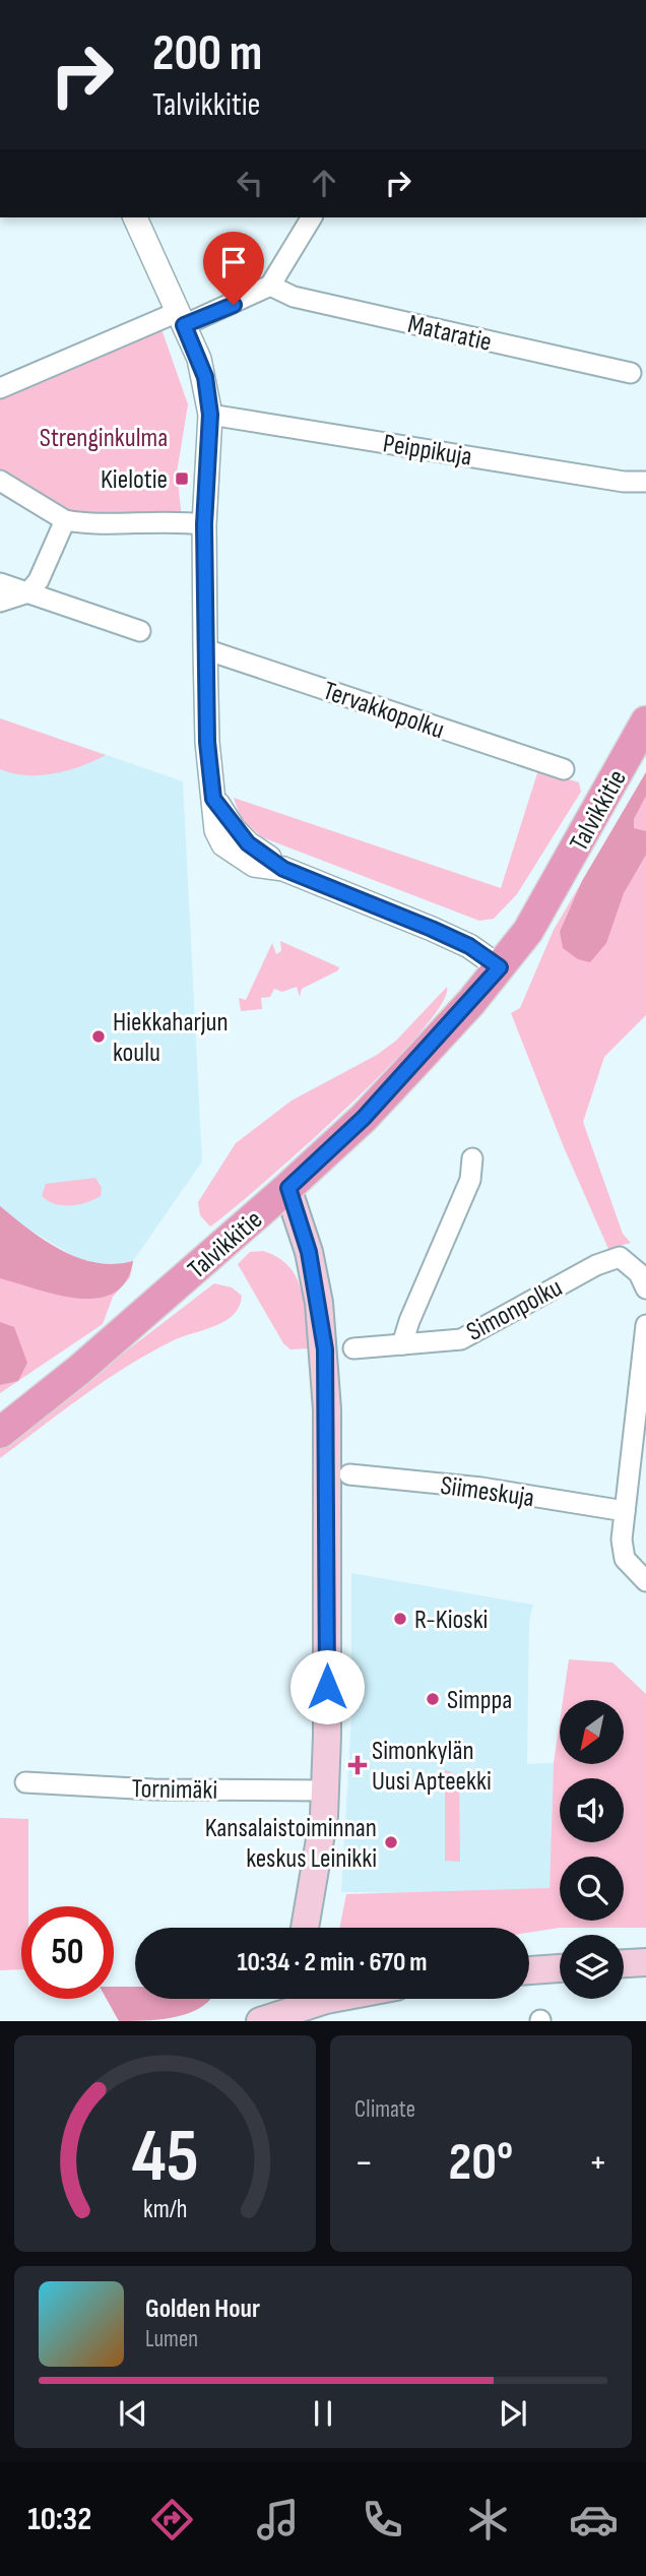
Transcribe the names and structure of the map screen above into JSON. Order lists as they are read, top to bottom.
{
  "streets": {
    "main road": ["Talvikkitie"],
    "street": [
      "Mataratie",
      "Peippikuja",
      "Tervakkopolku",
      "Simonpolku",
      "Siimeskuja",
      "Tornimäki"
    ]
  },
  "parks": ["Strenginkulma"],
  "places": {
    "transit": ["Kielotie"],
    "other": [
      "Hiekkaharjun koulu",
      "R-Kioski",
      "Simppa",
      "Kansalaistoiminnan keskus Leinikki"
    ],
    "health": ["Simonkylän Uusi Apteekki"]
  },
  "north": "bottom left",
  "page": {
    "turn": ["200 m", "Talvikkitie"],
    "limit": "50",
    "trip": "10:34 · 2 min · 670 m",
    "tile": "Climate",
    "heat": ["−", "20°", "+"],
    "song": ["Golden Hour", "Lumen"],
    "tabs": "10:32",
    "gauge": ["45", "km/h"]
  }
}
